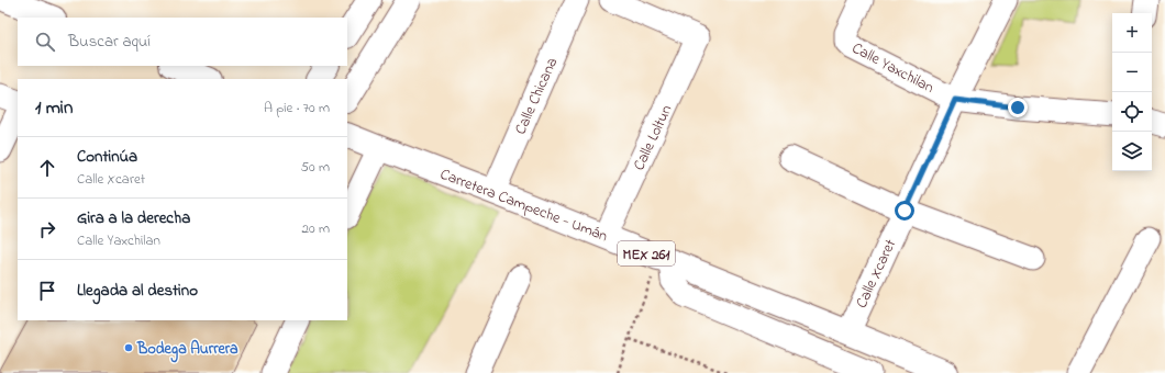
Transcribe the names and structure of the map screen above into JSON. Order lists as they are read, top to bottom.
{
  "streets": {
    "main road": ["Carretera Campeche - Umán", "MEX 261"],
    "street": [
      "Calle Yaxchilan",
      "Calle Chicana",
      "Calle Loltun",
      "Calle Xcaret"
    ]
  },
  "crossings": [
    ["Calle Yaxchilan", "Calle Xcaret"],
    ["Calle Chicana", "Carretera Campeche - Umán"],
    ["Calle Loltun", "Carretera Campeche - Umán"],
    ["Carretera Campeche - Umán", "Calle Xcaret"]
  ],
  "places": ["Bodega Aurrera"],
  "page": {
    "map_buttons": ["+", "−"],
    "search": "Buscar aquí",
    "heading": ["1 min", "A pie · 70 m"],
    "list": [
      ["Continúa", "Calle Xcaret", "50 m"],
      ["Gira a la derecha", "Calle Yaxchilan", "20 m"],
      "Llegada al destino"
    ]
  }
}
